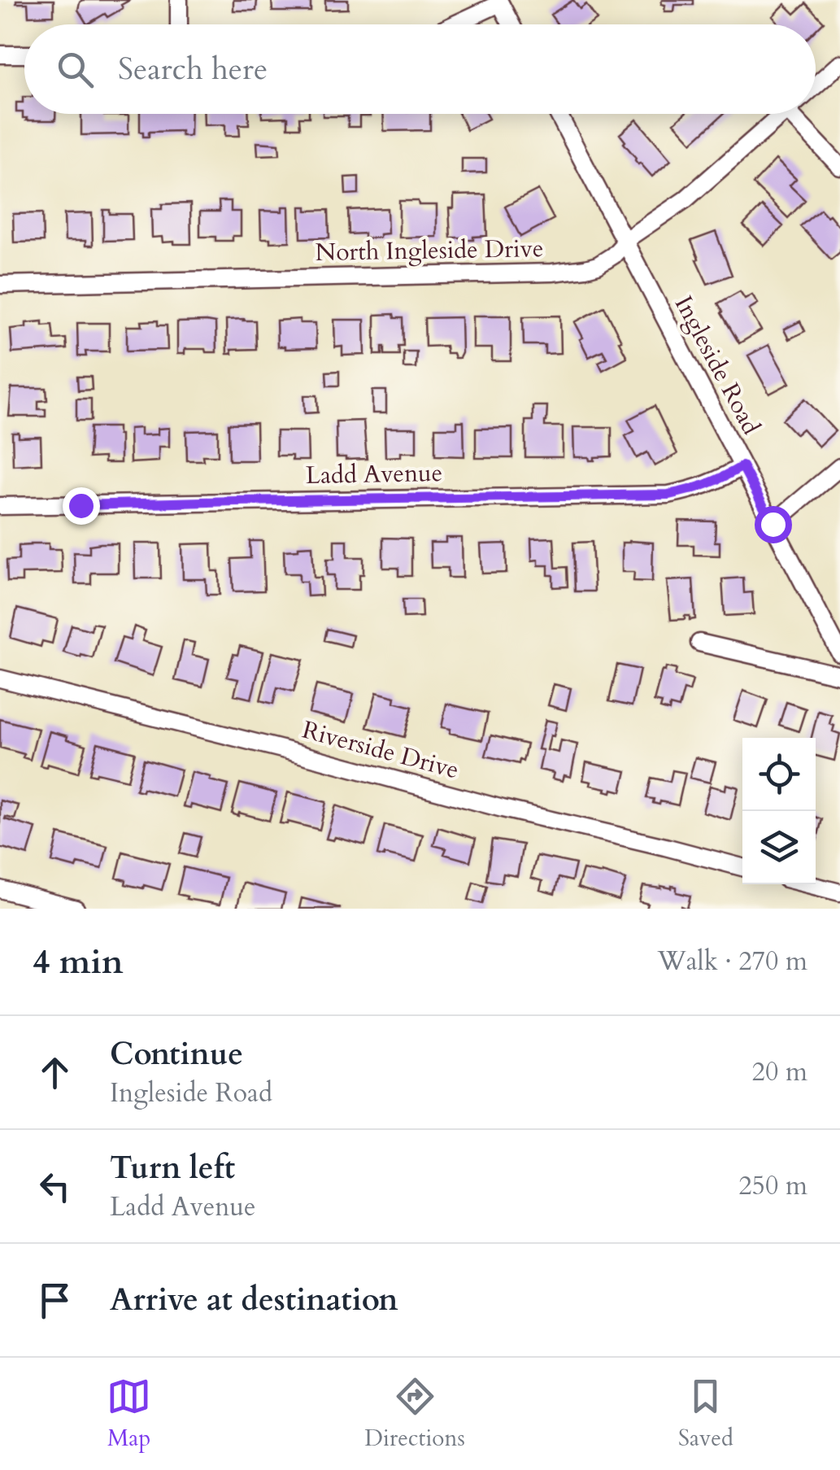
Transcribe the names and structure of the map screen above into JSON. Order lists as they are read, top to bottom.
{
  "streets": {
    "street": [
      "North Ingleside Drive",
      "Ingleside Road",
      "Ladd Avenue",
      "Riverside Drive"
    ]
  },
  "crossings": [
    ["North Ingleside Drive", "Ingleside Road"],
    ["Ingleside Road", "Ladd Avenue"]
  ],
  "page": {
    "search": "Search here",
    "heading": ["4 min", "Walk · 270 m"],
    "list": [
      ["Continue", "Ingleside Road", "20 m"],
      ["Turn left", "Ladd Avenue", "250 m"],
      "Arrive at destination"
    ],
    "nav": ["Map", "Directions", "Saved"]
  }
}
